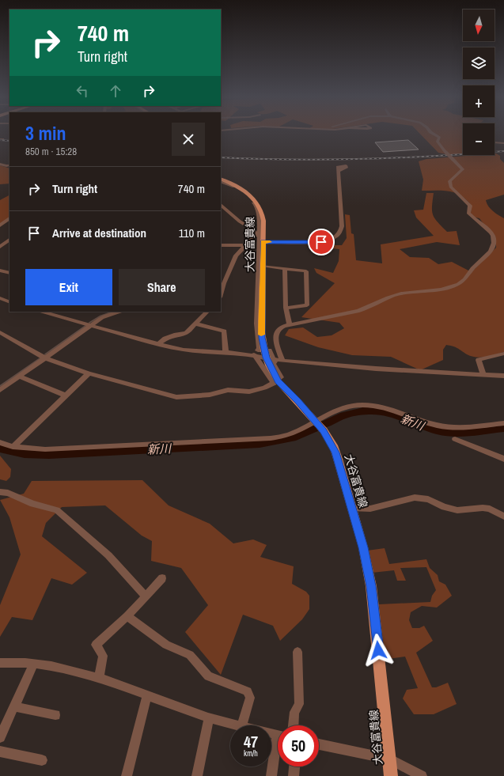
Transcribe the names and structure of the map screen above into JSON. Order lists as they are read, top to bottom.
{
  "streets": {
    "main road": ["大谷富貴線"]
  },
  "water": ["新川"],
  "north": "bottom",
  "page": {
    "map_buttons": ["+", "−"],
    "turn": ["740 m", "Turn right"],
    "heading": ["3 min", "850 m · 15:28"],
    "list": [
      {
        "name": "Turn right",
        "value": "740 m"
      },
      {
        "name": "Arrive at destination",
        "value": "110 m"
      }
    ],
    "buttons": ["Exit", "Share"],
    "speed": "47 km/h",
    "limit": "50"
  }
}
